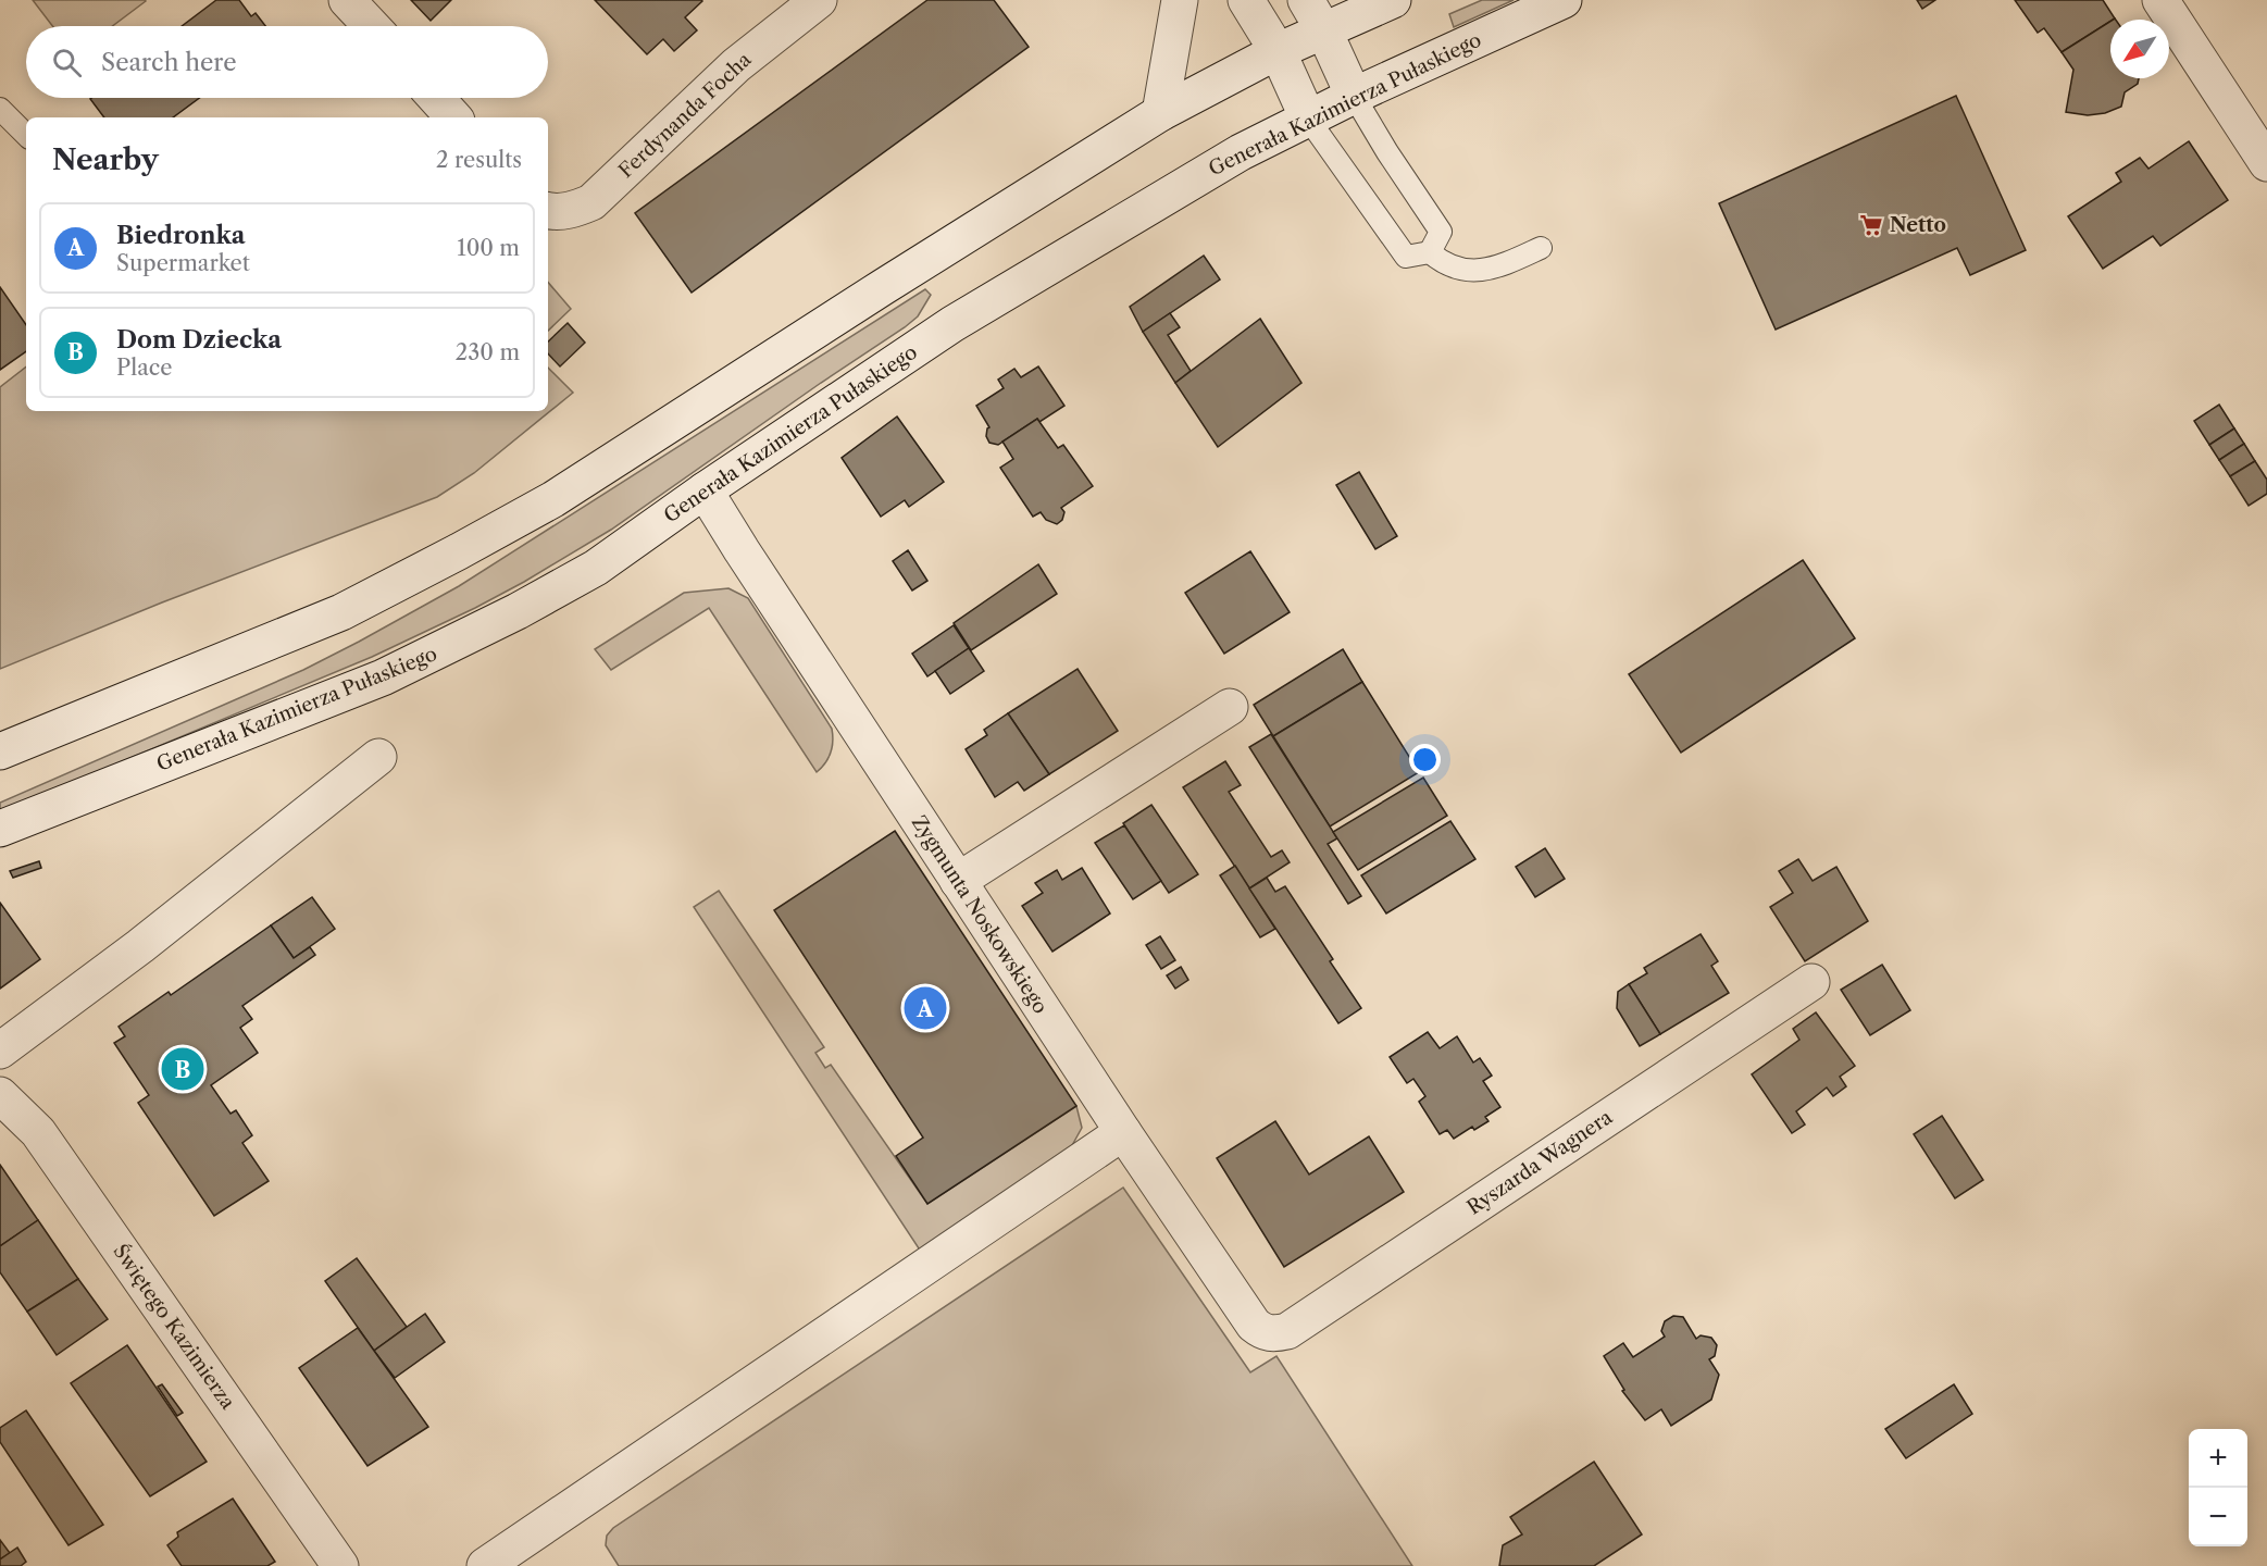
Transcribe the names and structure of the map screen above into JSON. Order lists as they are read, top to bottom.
{
  "streets": {
    "street": [
      "Generała Kazimierza Pułaskiego",
      "Ferdynanda Focha",
      "Zygmunta Noskowskiego",
      "Ryszarda Wagnera",
      "Świętego Kazimierza"
    ]
  },
  "crossings": [
    ["Generała Kazimierza Pułaskiego", "Zygmunta Noskowskiego"],
    ["Zygmunta Noskowskiego", "Ryszarda Wagnera"]
  ],
  "places": {
    "supermarket": ["Netto"]
  },
  "north": "bottom left",
  "page": {
    "search": "Search here",
    "heading": ["Nearby", "2 results"],
    "list": [
      {
        "mark": "A",
        "name": "Biedronka",
        "note": "Supermarket",
        "value": "100 m"
      },
      {
        "mark": "B",
        "name": "Dom Dziecka",
        "note": "Place",
        "value": "230 m"
      }
    ],
    "pins": ["A", "B"],
    "map_buttons": ["+", "−"]
  }
}
